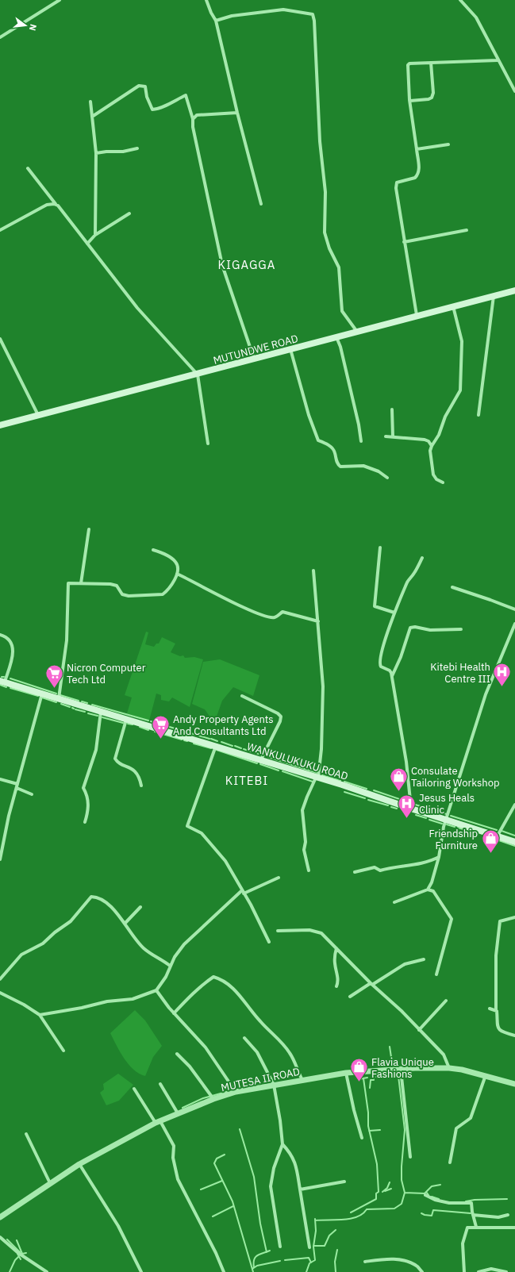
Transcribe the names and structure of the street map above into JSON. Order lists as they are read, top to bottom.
{
  "streets": {
    "main road": ["MUTUNDWE ROAD", "WANKULUKUKU ROAD"],
    "street": ["MUTESA II ROAD"]
  },
  "districts": ["KIGAGGA", "KITEBI"],
  "places": {
    "hospital": ["Kitebi Health Centre III", "Jesus Heals Clinic"],
    "supermarket": ["Nicron Computer Tech Ltd", "Andy Property Agents And Consultants Ltd"],
    "shop": ["Consulate Tailoring Workshop", "Friendship Furniture", "Flavia Unique Fashions"]
  },
  "north": "right"
}
